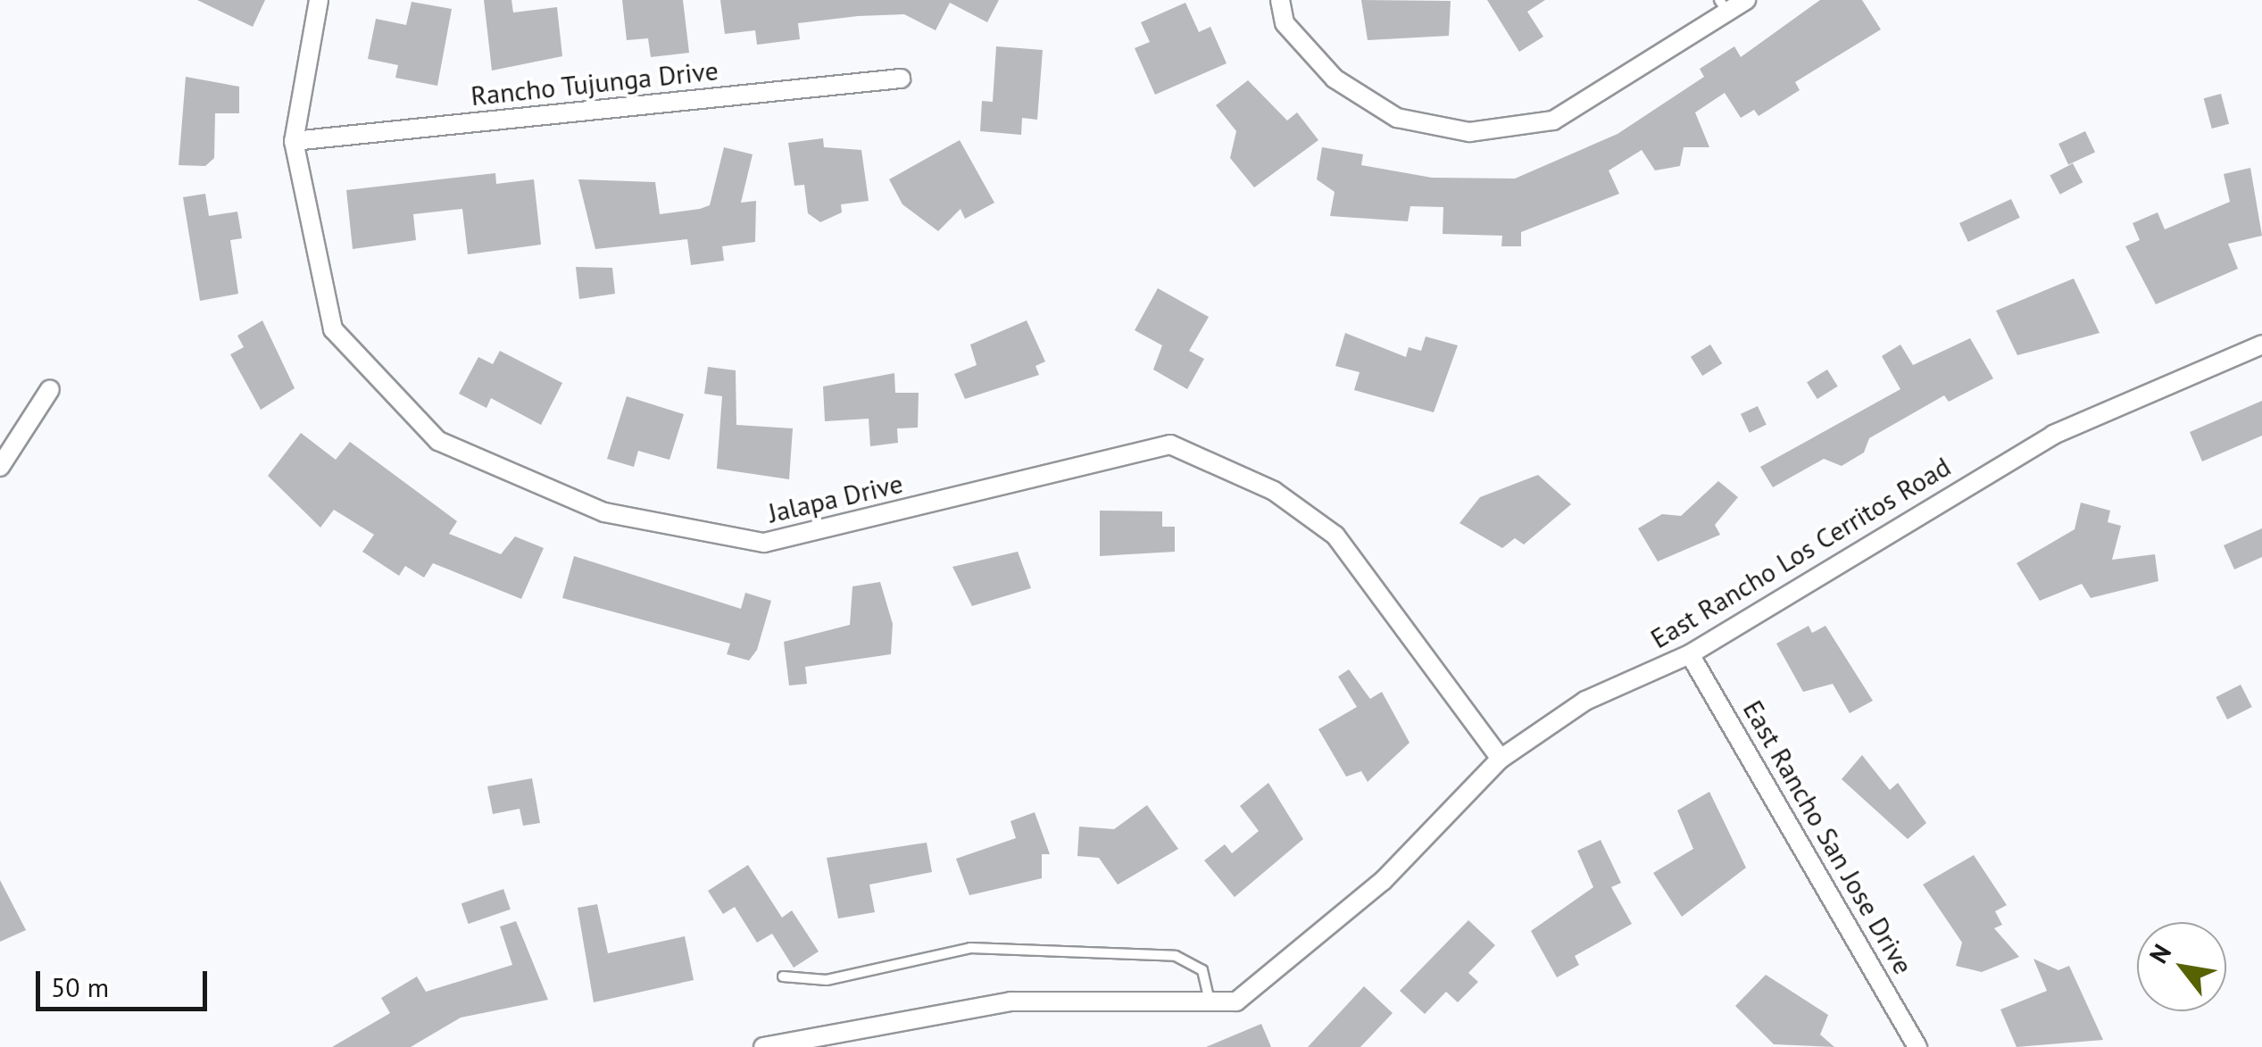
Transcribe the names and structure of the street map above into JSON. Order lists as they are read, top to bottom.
{
  "streets": {
    "street": [
      "Rancho Tujunga Drive",
      "Jalapa Drive",
      "East Rancho Los Cerritos Road",
      "East Rancho San Jose Drive"
    ]
  },
  "crossings": [
    ["Rancho Tujunga Drive", "Jalapa Drive"],
    ["Jalapa Drive", "East Rancho Los Cerritos Road"],
    ["East Rancho Los Cerritos Road", "East Rancho San Jose Drive"]
  ],
  "scale_bar": "50 m",
  "north": "top left"
}
